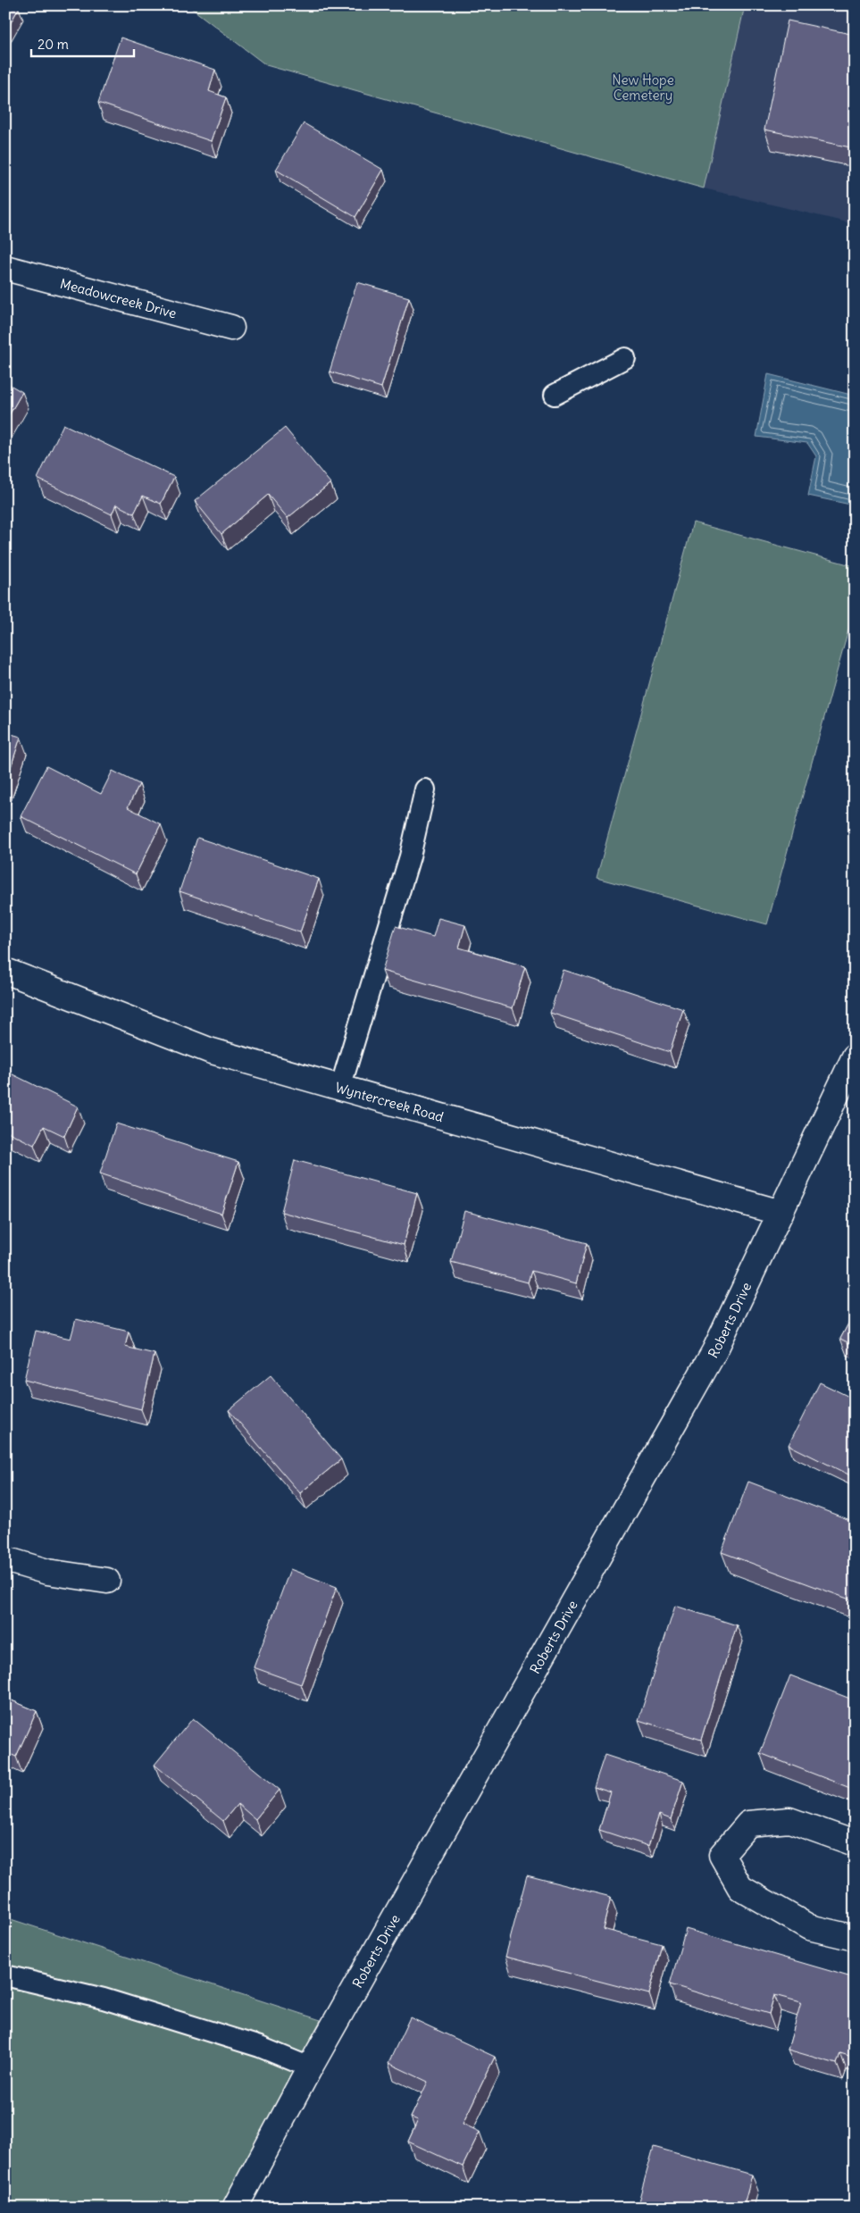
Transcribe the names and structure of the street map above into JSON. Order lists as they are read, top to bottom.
{
  "streets": {
    "street": ["Meadowcreek Drive", "Wyntercreek Road", "Roberts Drive"]
  },
  "crossings": [
    ["Wyntercreek Road", "Roberts Drive"]
  ],
  "parks": ["New Hope Cemetery"],
  "scale_bar": "20 m"
}
